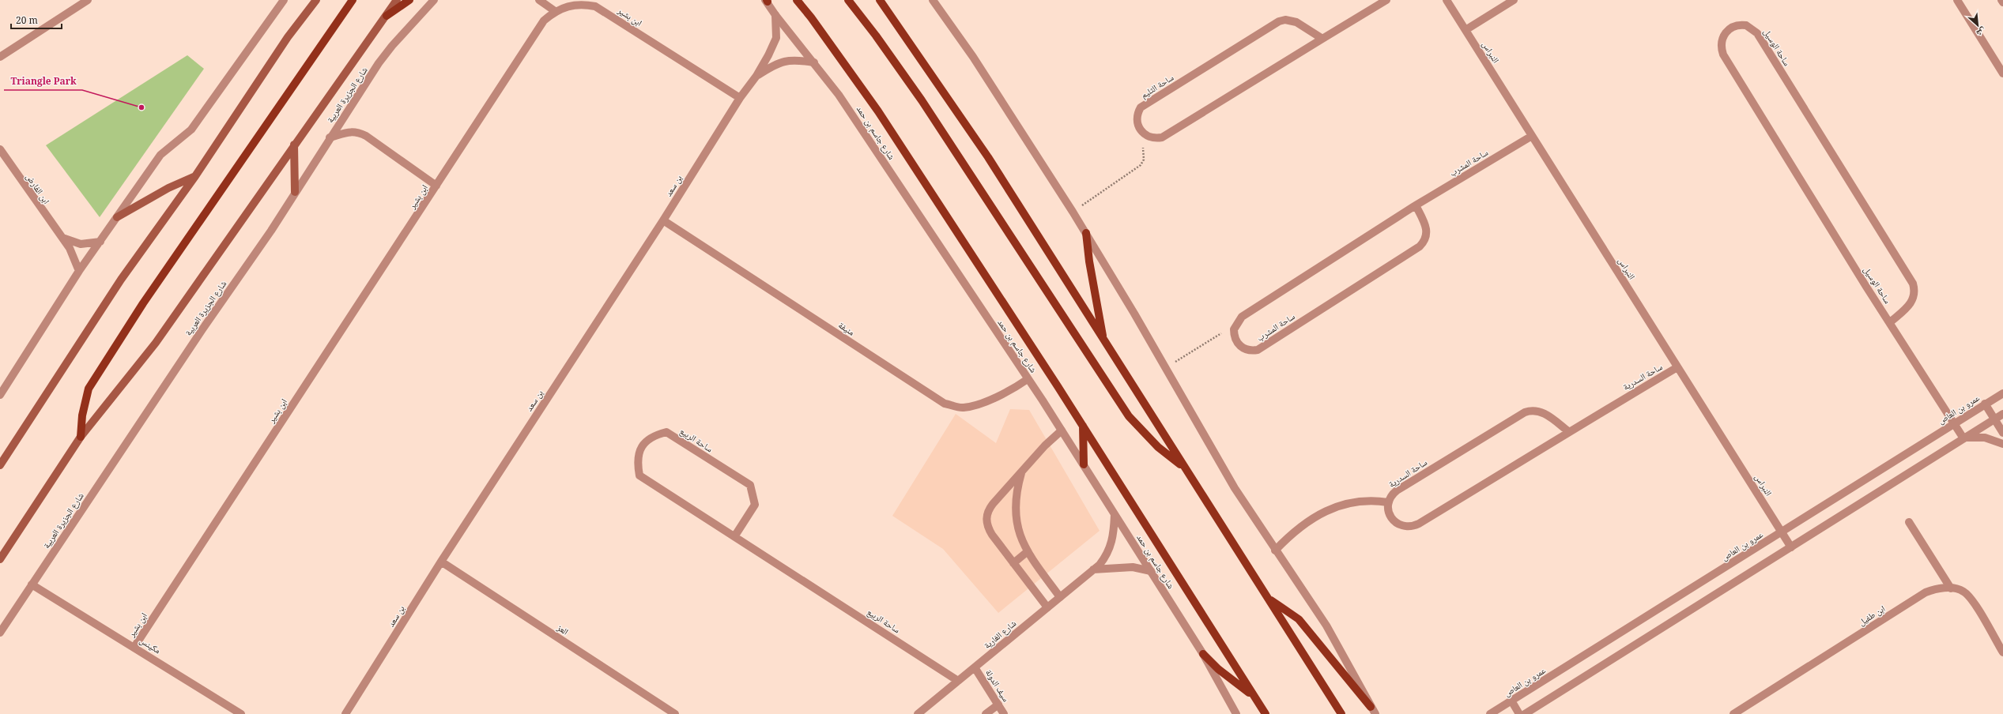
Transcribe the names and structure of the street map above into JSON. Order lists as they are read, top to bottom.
{
  "streets": {
    "main road": ["شارع الجزيرة العربية", "شارع جاسم بن حمد"],
    "street": [
      "ابن بشير",
      "ساحة الوسيل",
      "النبراس",
      "ساحة الثليم",
      "ساحة المشرب",
      "بن سعد",
      "ابن الفارض",
      "منيفة",
      "ساحة السدرية",
      "عمرو بن العاص",
      "ساحة الربيع",
      "ابن طفيل",
      "العز",
      "شارع الغارية",
      "مكينس",
      "سيف الدولة"
    ]
  },
  "crossings": [
    ["ابن بشير", "شارع الجزيرة العربية"],
    ["ابن بشير", "بن سعد"],
    ["ابن بشير", "مكينس"],
    ["ساحة الوسيل", "عمرو بن العاص"],
    ["النبراس", "ساحة المشرب"],
    ["النبراس", "ساحة السدرية"],
    ["النبراس", "عمرو بن العاص"],
    ["شارع الجزيرة العربية", "مكينس"],
    ["شارع جاسم بن حمد", "منيفة"],
    ["شارع جاسم بن حمد", "شارع الغارية"],
    ["بن سعد", "منيفة"],
    ["بن سعد", "العز"],
    ["ساحة الربيع", "شارع الغارية"],
    ["شارع الغارية", "سيف الدولة"]
  ],
  "places": ["Triangle Park"],
  "scale_bar": "20 m",
  "north": "bottom right"
}
